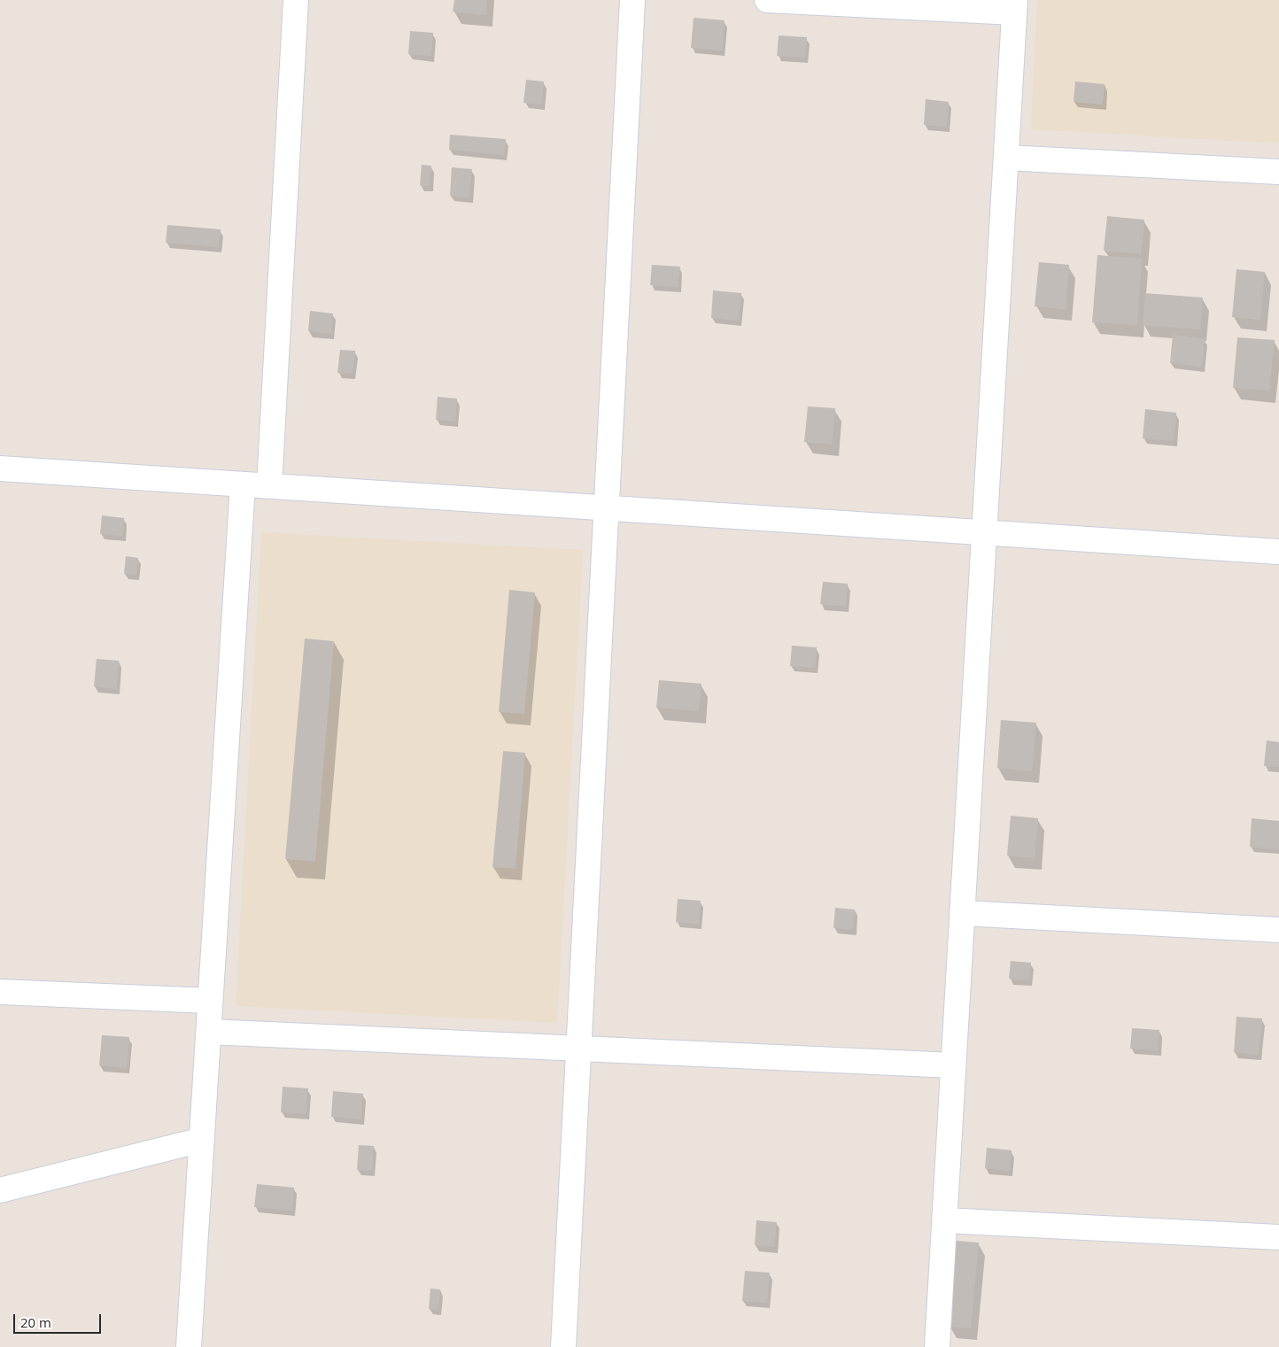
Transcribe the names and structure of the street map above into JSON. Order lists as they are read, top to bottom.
{
  "scale_bar": "20 m"
}
